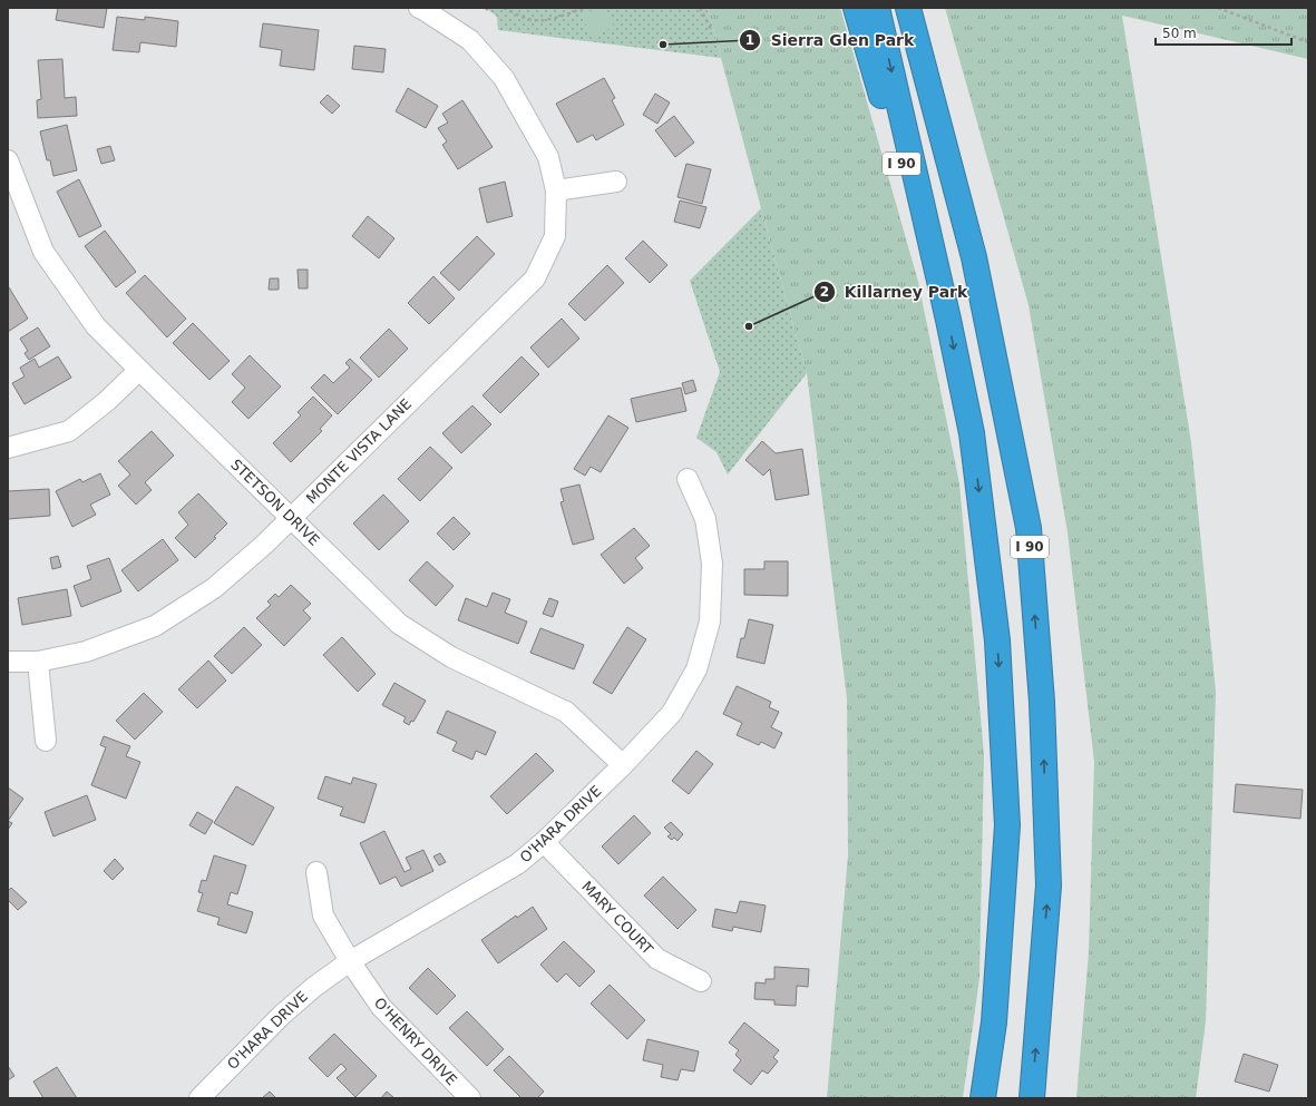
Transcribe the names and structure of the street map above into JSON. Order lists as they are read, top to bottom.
{
  "streets": {
    "highway": ["I 90"],
    "street": [
      "MONTE VISTA LANE",
      "STETSON DRIVE",
      "O'HARA DRIVE",
      "MARY COURT",
      "O'HENRY DRIVE"
    ]
  },
  "crossings": [
    ["MONTE VISTA LANE", "STETSON DRIVE"],
    ["STETSON DRIVE", "O'HARA DRIVE"],
    ["O'HARA DRIVE", "MARY COURT"],
    ["O'HARA DRIVE", "O'HENRY DRIVE"]
  ],
  "places": ["Sierra Glen Park", "Killarney Park"],
  "scale_bar": "50 m"
}
